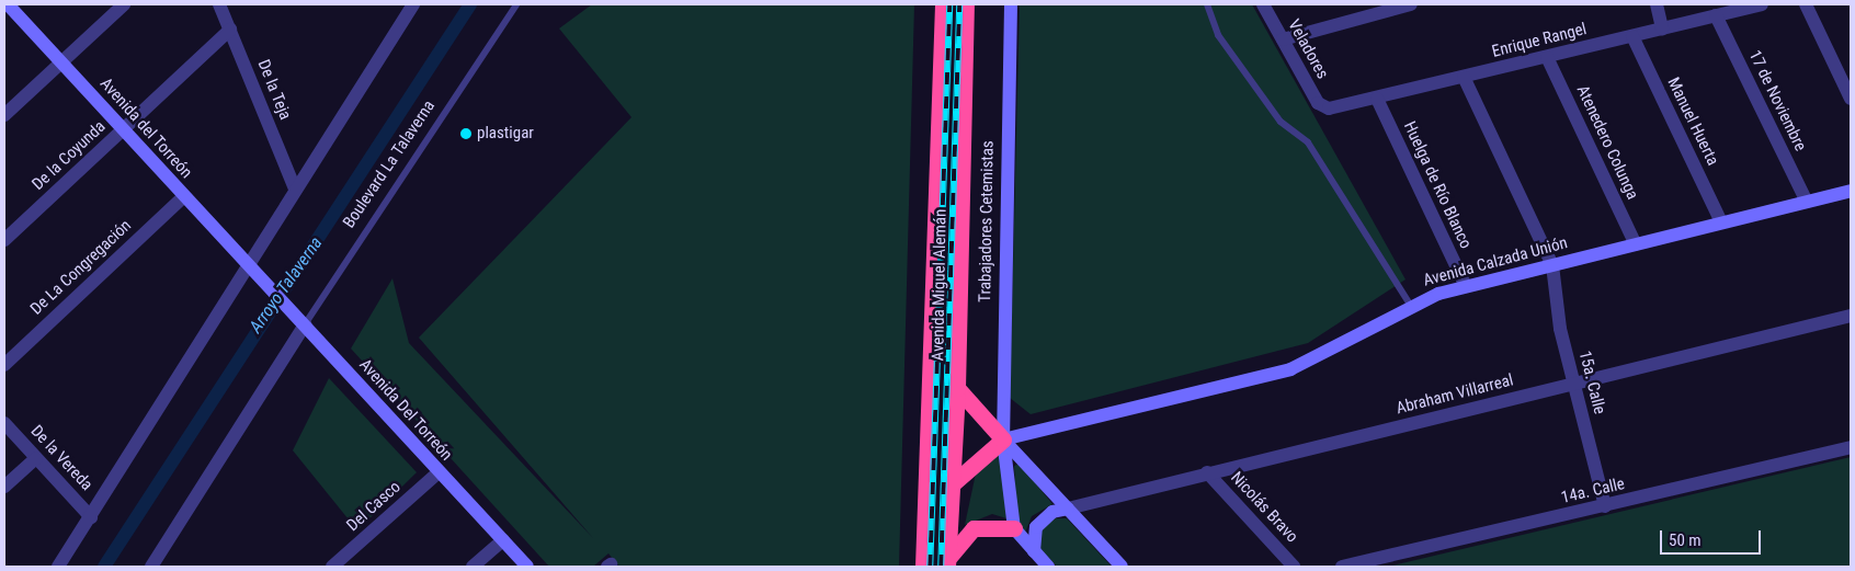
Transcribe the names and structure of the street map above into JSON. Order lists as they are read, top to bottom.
{
  "streets": {
    "highway": ["Avenida Miguel Alemán"],
    "street": [
      "Enrique Rangel",
      "Veladores",
      "De la Teja",
      "17 de Noviembre",
      "Manuel Huerta",
      "Avenida del Torreón",
      "Atenedero Colunga",
      "De la Coyunda",
      "Boulevard La Talaverna",
      "Huelga de Río Blanco",
      "Trabajadores Cetemistas",
      "Avenida Calzada Unión",
      "De La Congregación",
      "15a. Calle",
      "Abraham Villarreal",
      "Avenida Del Torreón",
      "De la Vereda",
      "14a. Calle",
      "Del Casco",
      "Nicolás Bravo"
    ]
  },
  "crossings": [
    ["Enrique Rangel", "Veladores"],
    ["Enrique Rangel", "17 de Noviembre"],
    ["Enrique Rangel", "Manuel Huerta"],
    ["Enrique Rangel", "Atenedero Colunga"],
    ["Enrique Rangel", "Huelga de Río Blanco"],
    ["Enrique Rangel", "15a. Calle"],
    ["De la Teja", "De la Coyunda"],
    ["17 de Noviembre", "Avenida Calzada Unión"],
    ["Manuel Huerta", "Avenida Calzada Unión"],
    ["Avenida del Torreón", "De la Coyunda"],
    ["Avenida del Torreón", "De La Congregación"],
    ["Avenida del Torreón", "Avenida Del Torreón"],
    ["Atenedero Colunga", "Avenida Calzada Unión"],
    ["Boulevard La Talaverna", "Avenida Del Torreón"],
    ["Huelga de Río Blanco", "Avenida Calzada Unión"],
    ["Trabajadores Cetemistas", "Avenida Calzada Unión"],
    ["Avenida Calzada Unión", "15a. Calle"],
    ["15a. Calle", "Abraham Villarreal"],
    ["15a. Calle", "14a. Calle"],
    ["Abraham Villarreal", "Nicolás Bravo"],
    ["Avenida Del Torreón", "Del Casco"]
  ],
  "water": ["Arroyo Talaverna"],
  "places": ["plastigar"],
  "scale_bar": "50 m"
}
